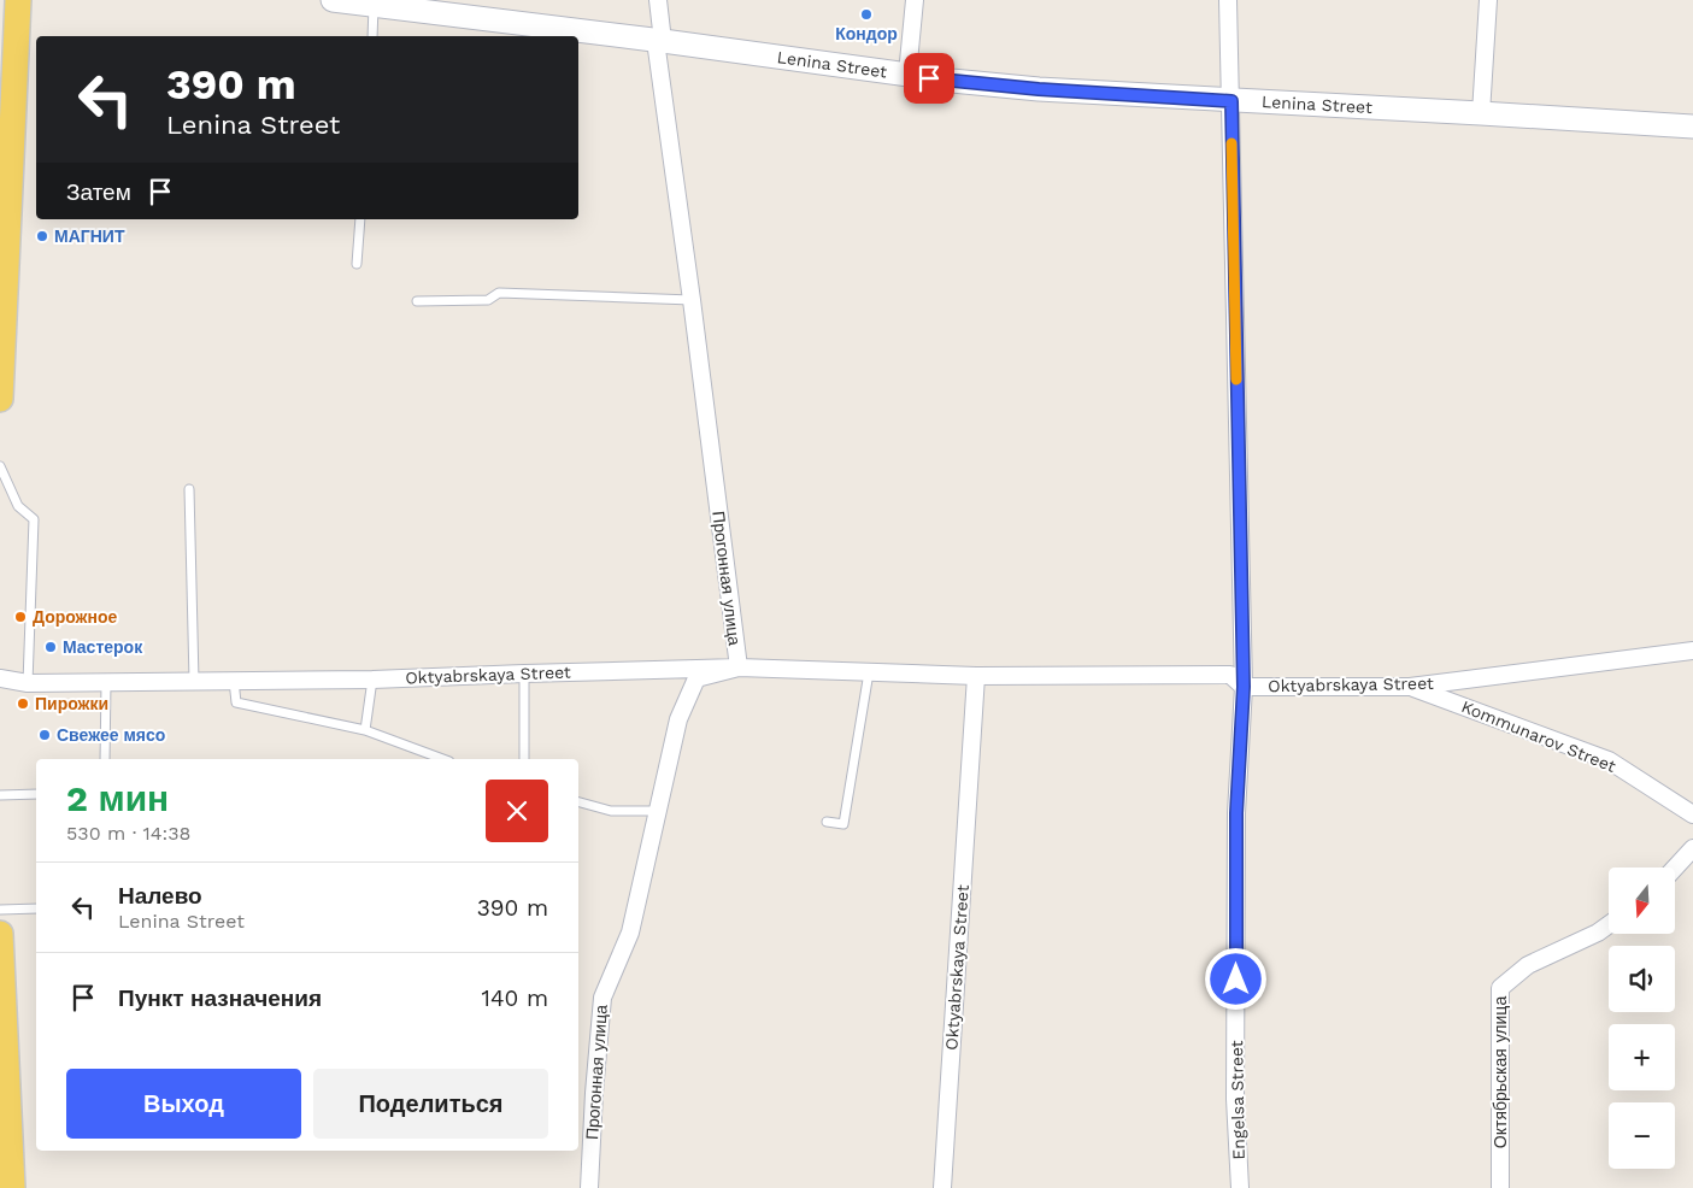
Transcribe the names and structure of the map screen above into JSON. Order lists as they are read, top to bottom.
{
  "streets": {
    "street": [
      "Lenina Street",
      "Прогонная улица",
      "Oktyabrskaya Street",
      "Kommunarov Street",
      "Октябрьская улица",
      "Engelsa Street"
    ]
  },
  "crossings": [
    ["Lenina Street", "Прогонная улица"],
    ["Lenina Street", "Engelsa Street"],
    ["Прогонная улица", "Oktyabrskaya Street"],
    ["Oktyabrskaya Street", "Kommunarov Street"],
    ["Oktyabrskaya Street", "Engelsa Street"]
  ],
  "places": [
    "Кондор",
    "МАГНИТ",
    "Дорожное",
    "Мастерок",
    "Пирожки",
    "Свежее мясо"
  ],
  "north": "bottom",
  "page": {
    "turn": ["390 m", "Lenina Street"],
    "then": "Затем",
    "heading": ["2 мин", "530 m · 14:38"],
    "list": [
      {
        "name": "Налево",
        "note": "Lenina Street",
        "value": "390 m"
      },
      {
        "name": "Пункт назначения",
        "value": "140 m"
      }
    ],
    "map_buttons": ["+", "−"],
    "buttons": ["Выход", "Поделиться"]
  }
}
